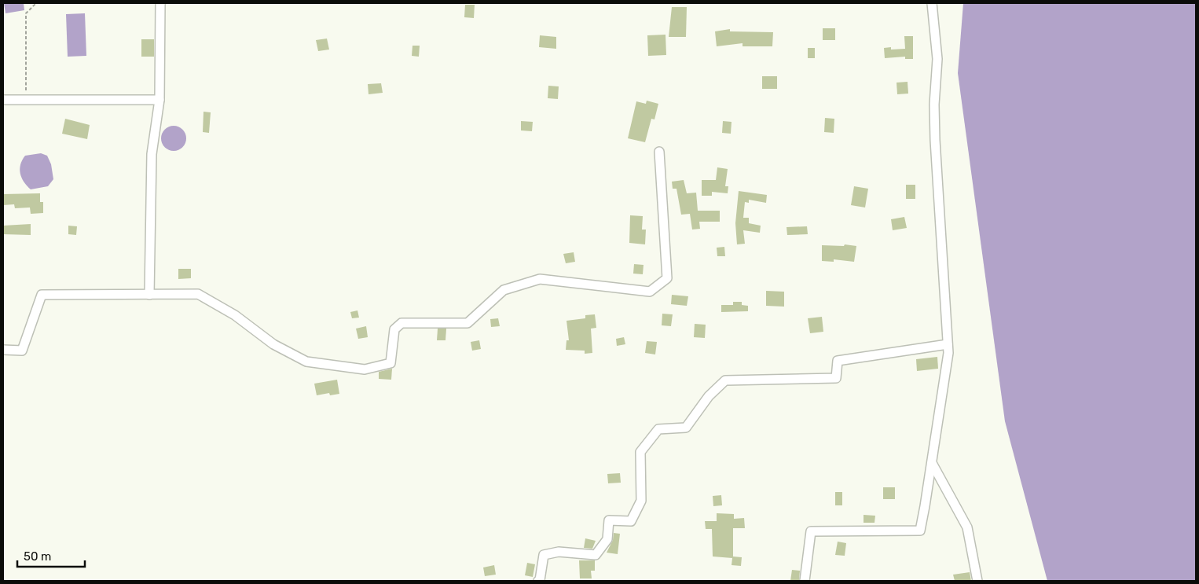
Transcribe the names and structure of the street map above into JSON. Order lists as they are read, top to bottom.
{
  "scale_bar": "50 m"
}
